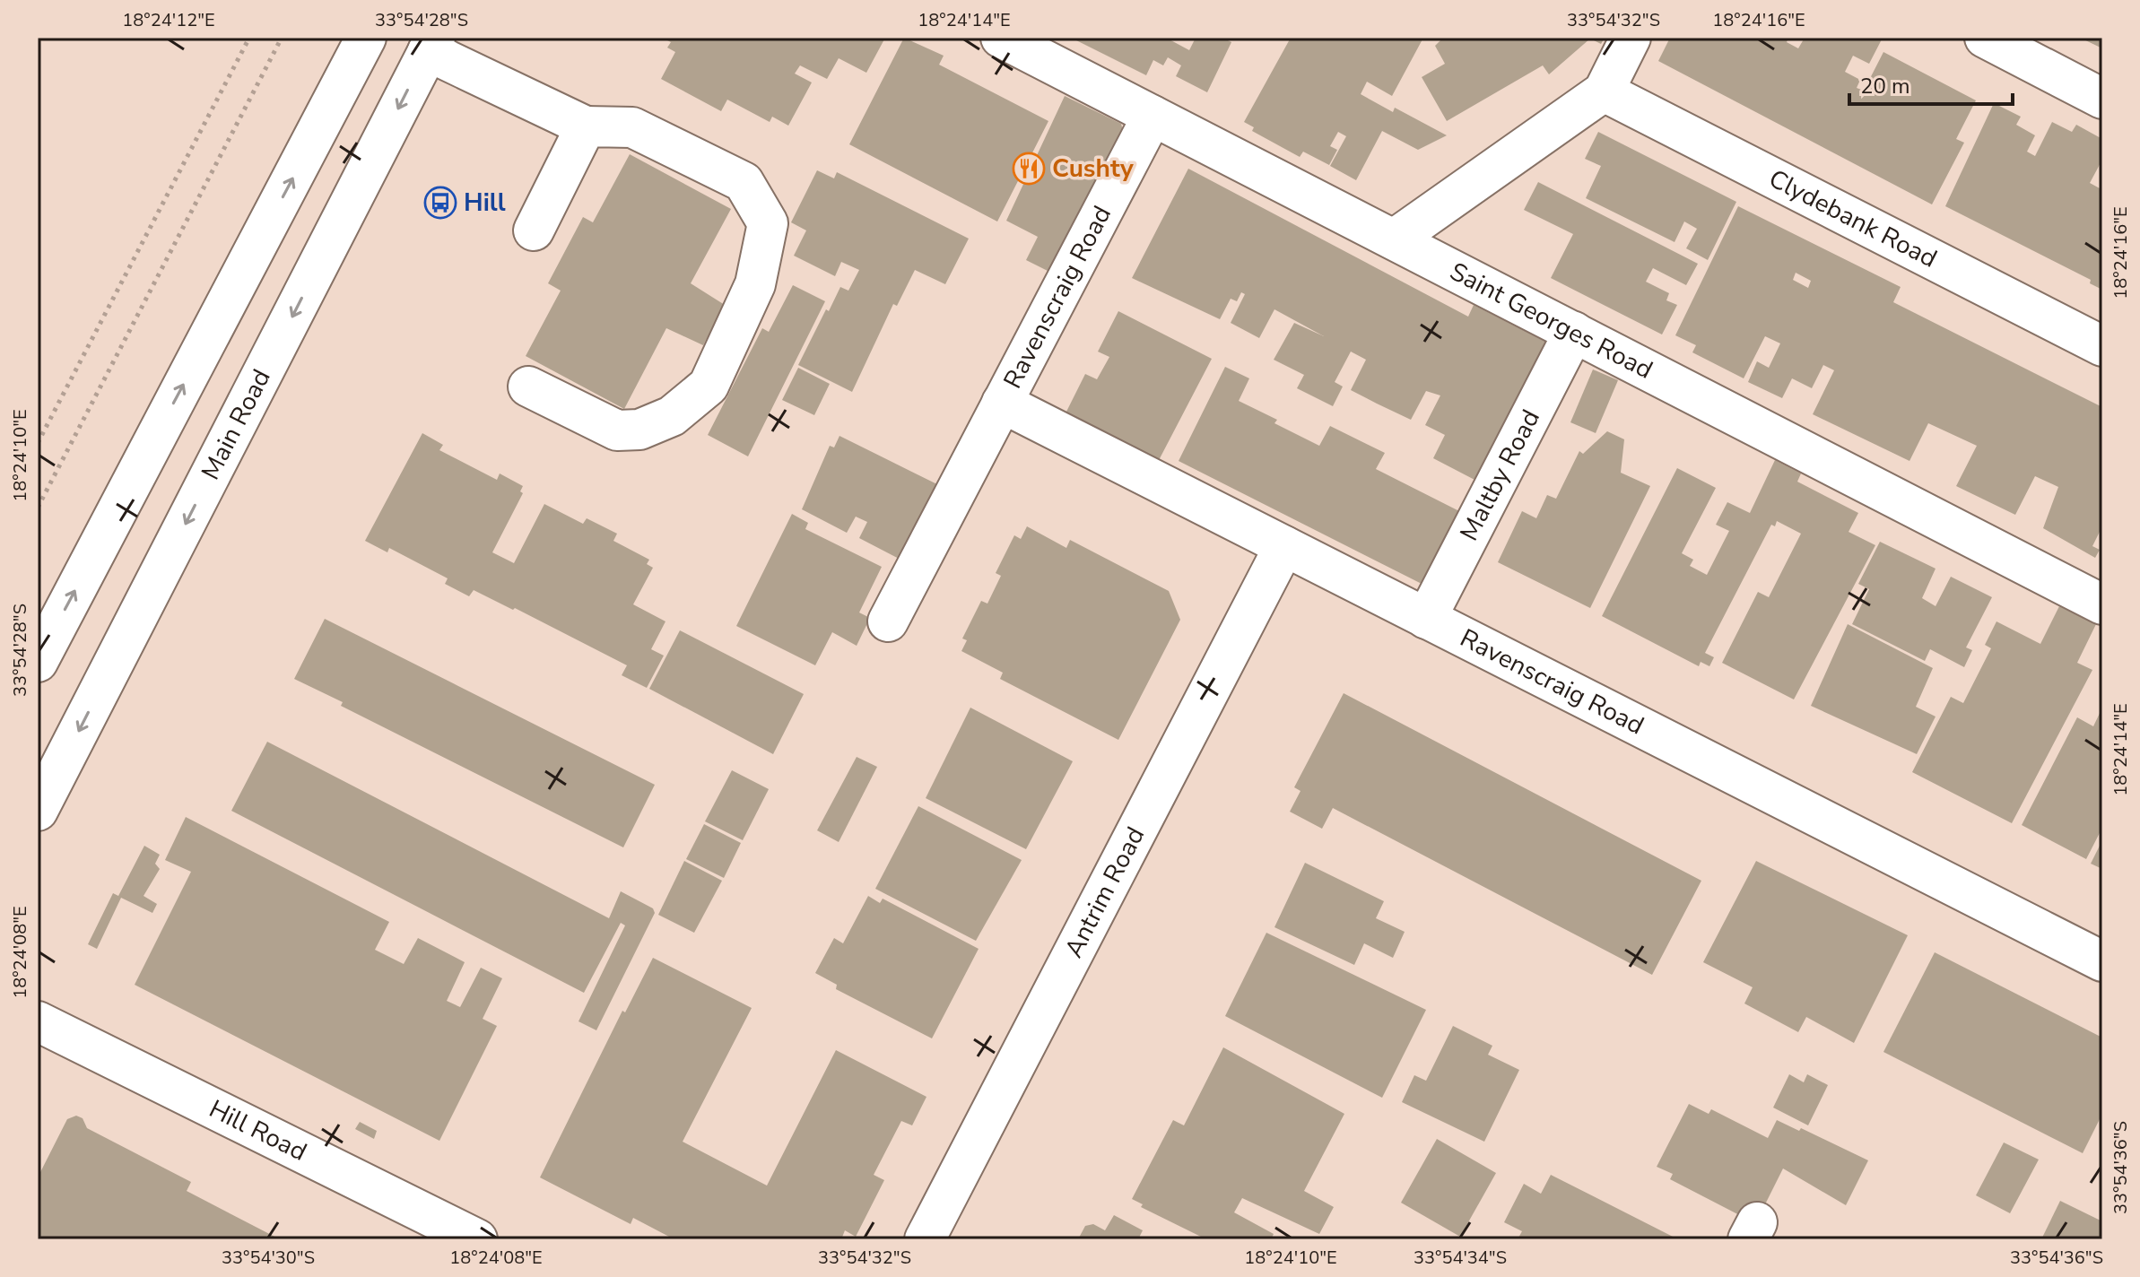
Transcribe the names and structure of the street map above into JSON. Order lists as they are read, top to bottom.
{
  "streets": {
    "street": [
      "Clydebank Road",
      "Ravenscraig Road",
      "Saint Georges Road",
      "Main Road",
      "Maltby Road",
      "Antrim Road",
      "Hill Road"
    ]
  },
  "crossings": [
    ["Ravenscraig Road", "Saint Georges Road"],
    ["Ravenscraig Road", "Maltby Road"],
    ["Ravenscraig Road", "Antrim Road"],
    ["Saint Georges Road", "Maltby Road"]
  ],
  "places": {
    "restaurant": ["Cushty"],
    "bus stop": ["Hill"]
  },
  "scale_bar": "20 m",
  "coordinates": [
    "18°24'12\"E",
    "33°54'28\"S",
    "18°24'14\"E",
    "33°54'32\"S",
    "18°24'16\"E",
    "18°24'10\"E",
    "18°24'08\"E",
    "33°54'36\"S",
    "33°54'30\"S",
    "33°54'34\"S"
  ]
}
